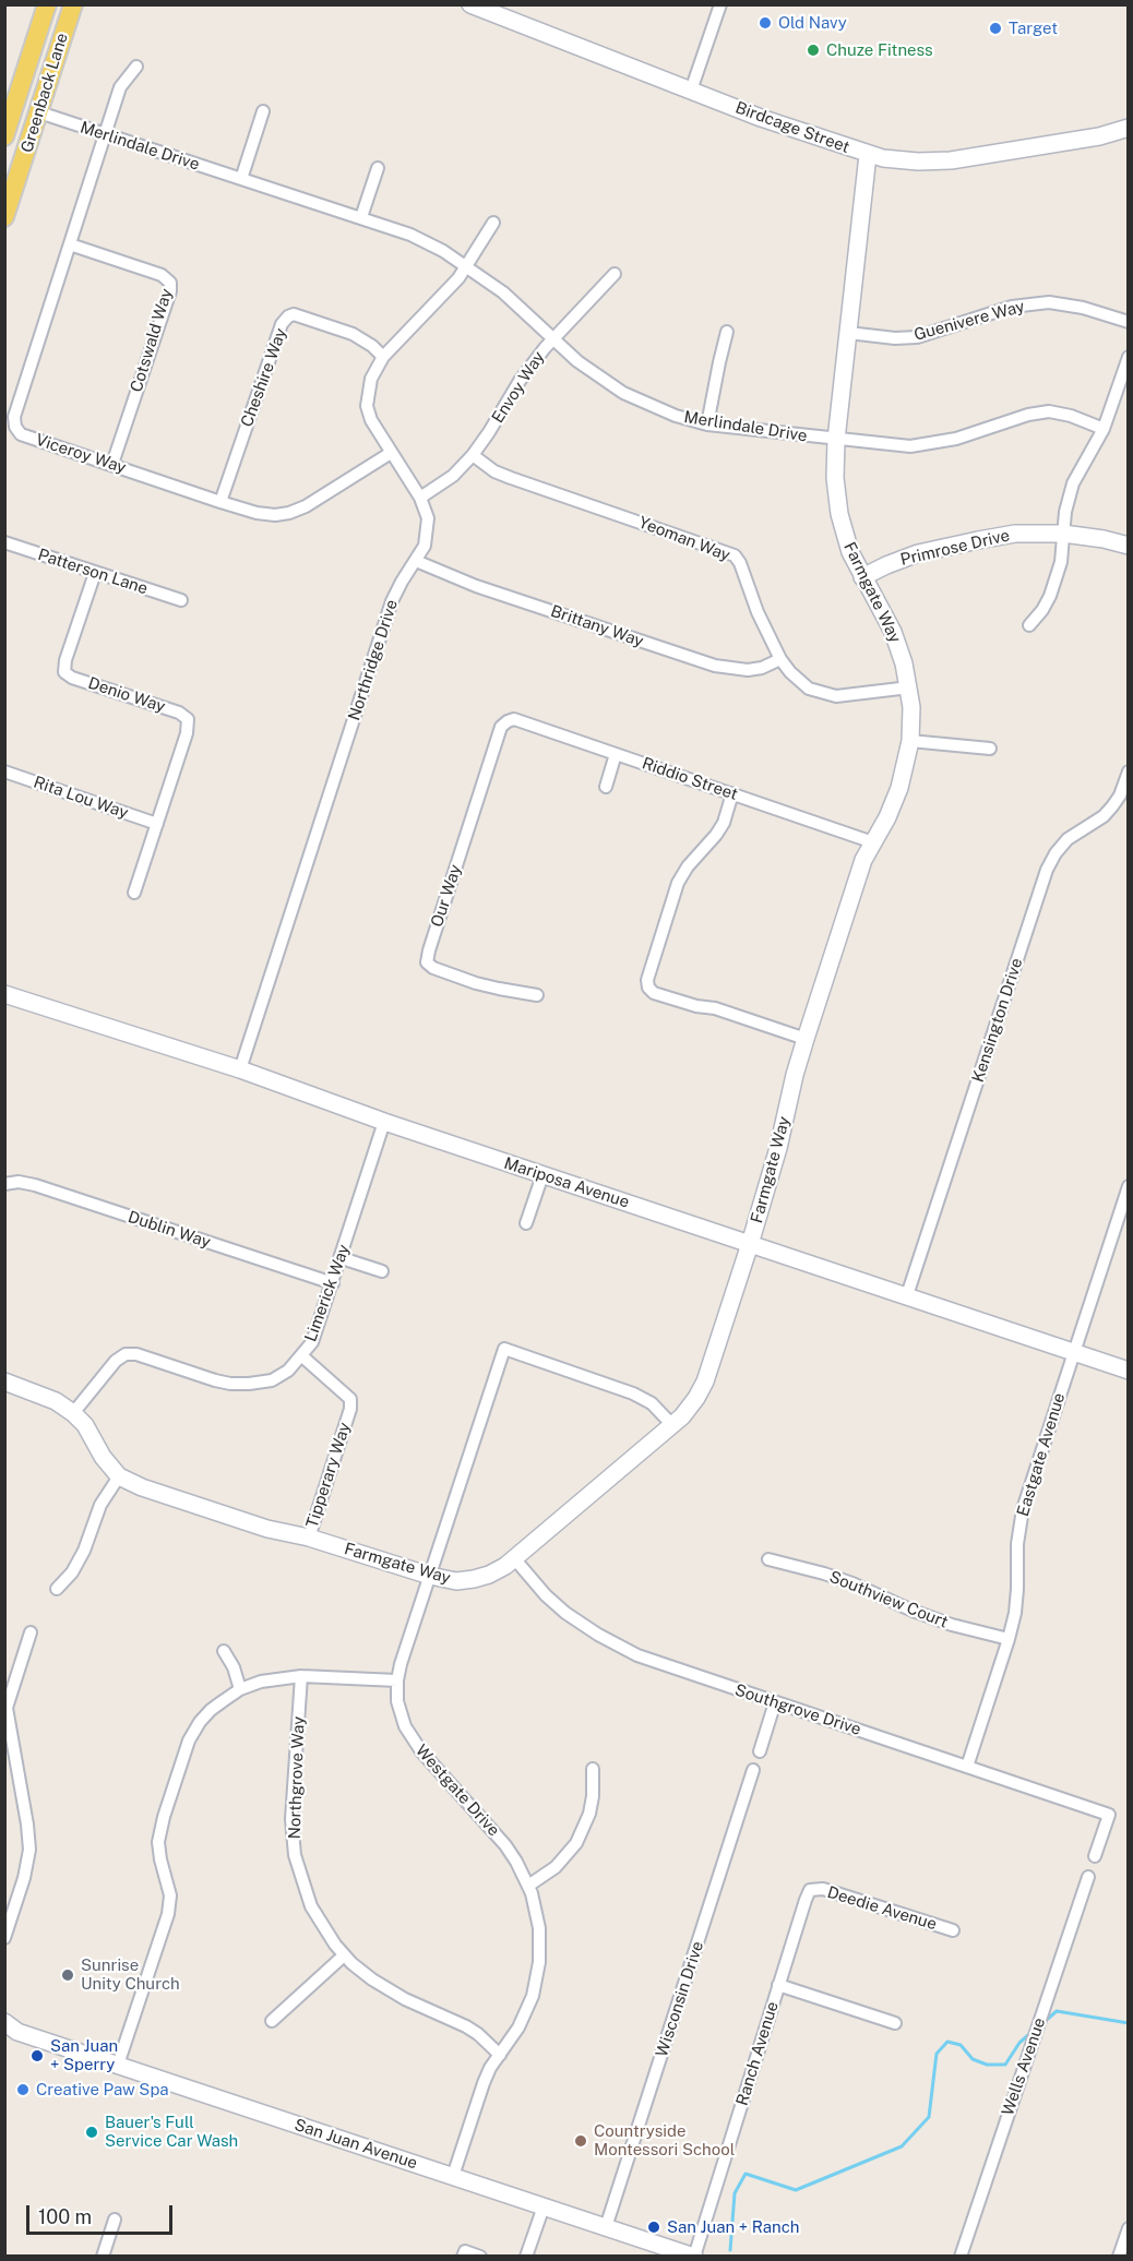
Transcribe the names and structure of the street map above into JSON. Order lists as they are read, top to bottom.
{
  "streets": {
    "main road": ["Greenback Lane"],
    "street": [
      "Birdcage Street",
      "Merlindale Drive",
      "Guenivere Way",
      "Cotswald Way",
      "Cheshire Way",
      "Envoy Way",
      "Viceroy Way",
      "Yeoman Way",
      "Primrose Drive",
      "Patterson Lane",
      "Farmgate Way",
      "Brittany Way",
      "Northridge Drive",
      "Denio Way",
      "Riddio Street",
      "Rita Lou Way",
      "Our Way",
      "Kensington Drive",
      "Mariposa Avenue",
      "Dublin Way",
      "Limerick Way",
      "Eastgate Avenue",
      "Tipperary Way",
      "Southview Court",
      "Southgrove Drive",
      "Northgrove Way",
      "Westgate Drive",
      "Deedie Avenue",
      "Wisconsin Drive",
      "Ranch Avenue",
      "Wells Avenue",
      "San Juan Avenue"
    ]
  },
  "crossings": [
    ["Greenback Lane", "Merlindale Drive"],
    ["Birdcage Street", "Farmgate Way"],
    ["Merlindale Drive", "Envoy Way"],
    ["Merlindale Drive", "Viceroy Way"],
    ["Merlindale Drive", "Farmgate Way"],
    ["Merlindale Drive", "Northridge Drive"],
    ["Guenivere Way", "Farmgate Way"],
    ["Cotswald Way", "Viceroy Way"],
    ["Cheshire Way", "Viceroy Way"],
    ["Cheshire Way", "Northridge Drive"],
    ["Envoy Way", "Yeoman Way"],
    ["Envoy Way", "Northridge Drive"],
    ["Viceroy Way", "Northridge Drive"],
    ["Yeoman Way", "Farmgate Way"],
    ["Yeoman Way", "Brittany Way"],
    ["Primrose Drive", "Farmgate Way"],
    ["Patterson Lane", "Denio Way"],
    ["Farmgate Way", "Riddio Street"],
    ["Farmgate Way", "Mariposa Avenue"],
    ["Farmgate Way", "Limerick Way"],
    ["Farmgate Way", "Tipperary Way"],
    ["Farmgate Way", "Southgrove Drive"],
    ["Farmgate Way", "Westgate Drive"],
    ["Brittany Way", "Northridge Drive"],
    ["Northridge Drive", "Mariposa Avenue"],
    ["Denio Way", "Rita Lou Way"],
    ["Riddio Street", "Our Way"],
    ["Kensington Drive", "Mariposa Avenue"],
    ["Mariposa Avenue", "Limerick Way"],
    ["Mariposa Avenue", "Eastgate Avenue"],
    ["Dublin Way", "Limerick Way"],
    ["Limerick Way", "Tipperary Way"],
    ["Eastgate Avenue", "Southview Court"],
    ["Eastgate Avenue", "Southgrove Drive"],
    ["Northgrove Way", "Westgate Drive"],
    ["Westgate Drive", "San Juan Avenue"],
    ["Deedie Avenue", "Ranch Avenue"],
    ["Wisconsin Drive", "San Juan Avenue"],
    ["Ranch Avenue", "San Juan Avenue"]
  ],
  "places": [
    "Old Navy",
    "Target",
    "Chuze Fitness",
    "Sunrise Unity Church",
    "San Juan + Sperry",
    "Creative Paw Spa",
    "Bauer's Full Service Car Wash",
    "Countryside Montessori School",
    "San Juan + Ranch"
  ],
  "scale_bar": "100 m"
}
